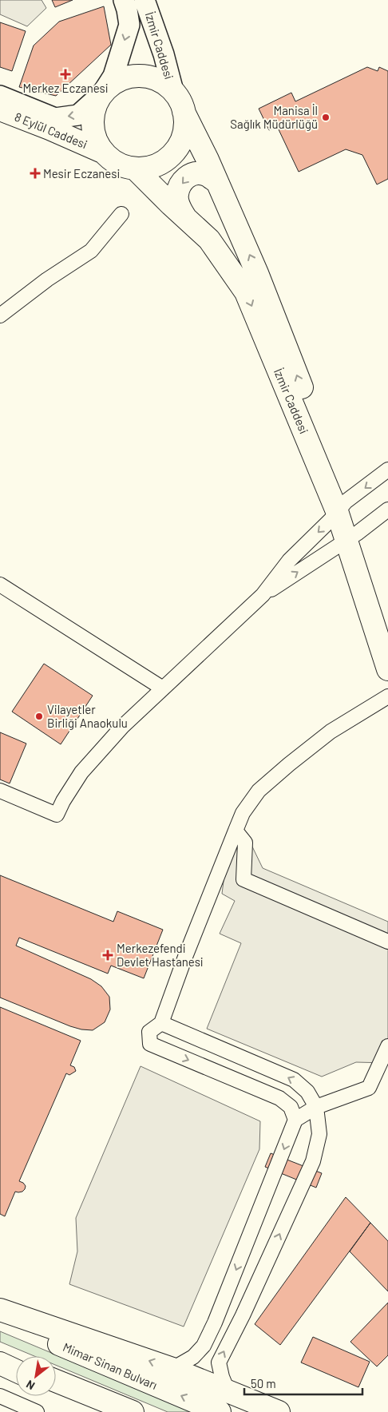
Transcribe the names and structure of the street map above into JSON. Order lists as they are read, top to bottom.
{
  "streets": {
    "main road": ["İzmir Caddesi", "8 Eylül Caddesi", "Mimar Sinan Bulvarı"]
  },
  "crossings": [
    ["İzmir Caddesi", "8 Eylül Caddesi"]
  ],
  "places": {
    "health": ["Merkez Eczanesi", "Mesir Eczanesi", "Merkezefendi Devlet Hastanesi"],
    "other": ["Manisa İl Sağlık Müdürlüğü", "Vilayetler Birliği Anaokulu"]
  },
  "scale_bar": "50 m",
  "north": "bottom left"
}
